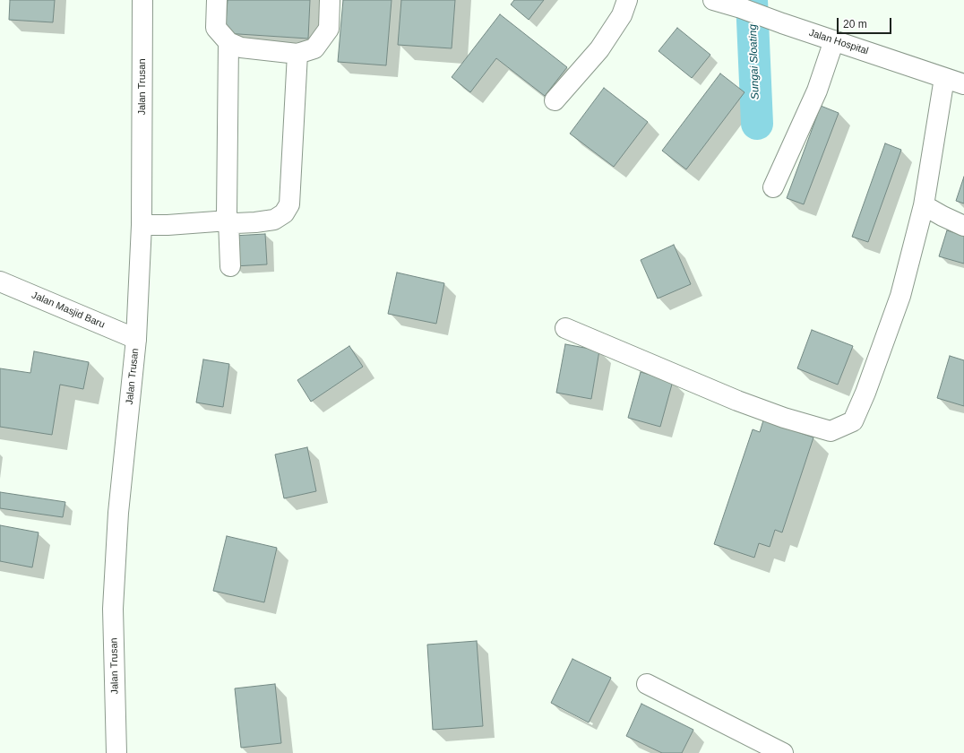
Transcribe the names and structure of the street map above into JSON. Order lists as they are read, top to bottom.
{
  "streets": {
    "street": ["Jalan Hospital", "Jalan Trusan", "Jalan Masjid Baru"]
  },
  "crossings": [
    ["Jalan Trusan", "Jalan Masjid Baru"]
  ],
  "water": ["Sungai Sloating"],
  "scale_bar": "20 m"
}
